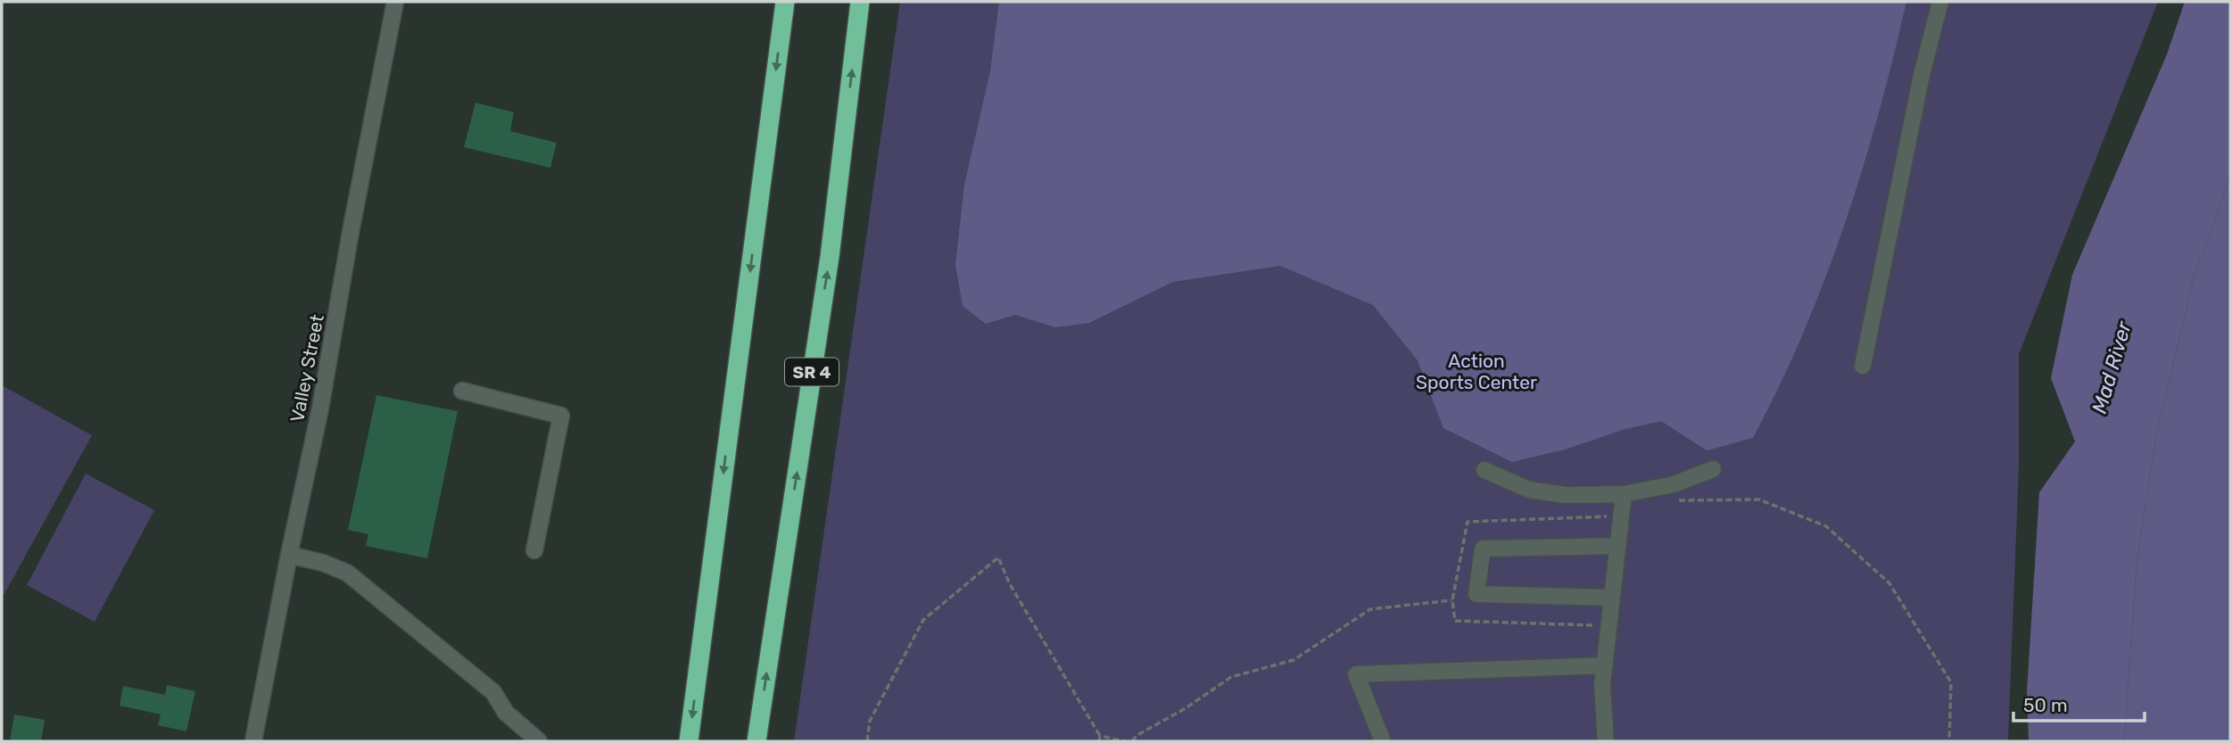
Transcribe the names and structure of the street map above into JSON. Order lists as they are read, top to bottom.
{
  "streets": {
    "highway": ["SR 4"],
    "street": ["Valley Street"]
  },
  "water": ["Mad River"],
  "parks": ["Action Sports Center"],
  "scale_bar": "50 m"
}
